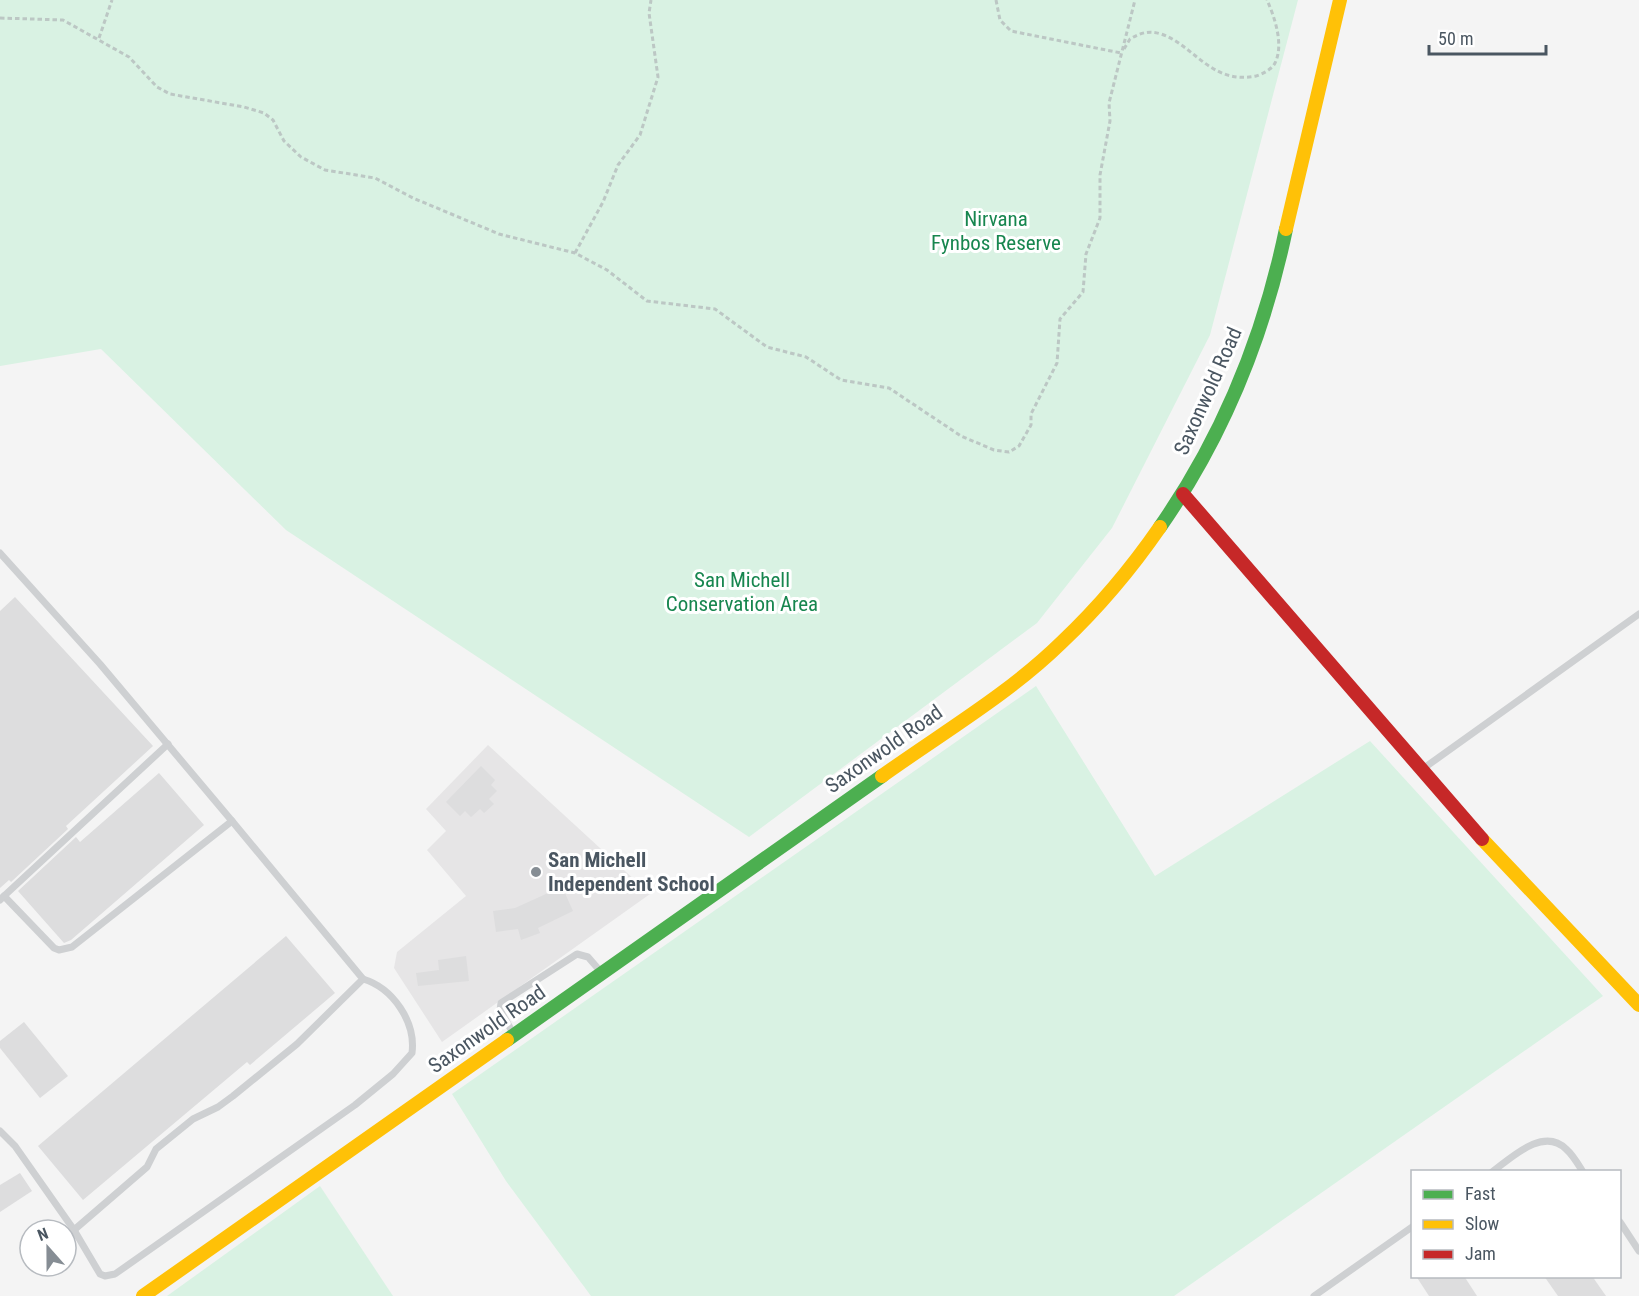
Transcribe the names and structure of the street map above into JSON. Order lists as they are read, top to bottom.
{
  "streets": {
    "street": ["Saxonwold Road"]
  },
  "parks": ["Nirvana Fynbos Reserve", "San Michell Conservation Area"],
  "places": ["San Michell Independent School"],
  "legend": ["Fast", "Slow", "Jam"],
  "scale_bar": "50 m",
  "north": "top"
}
